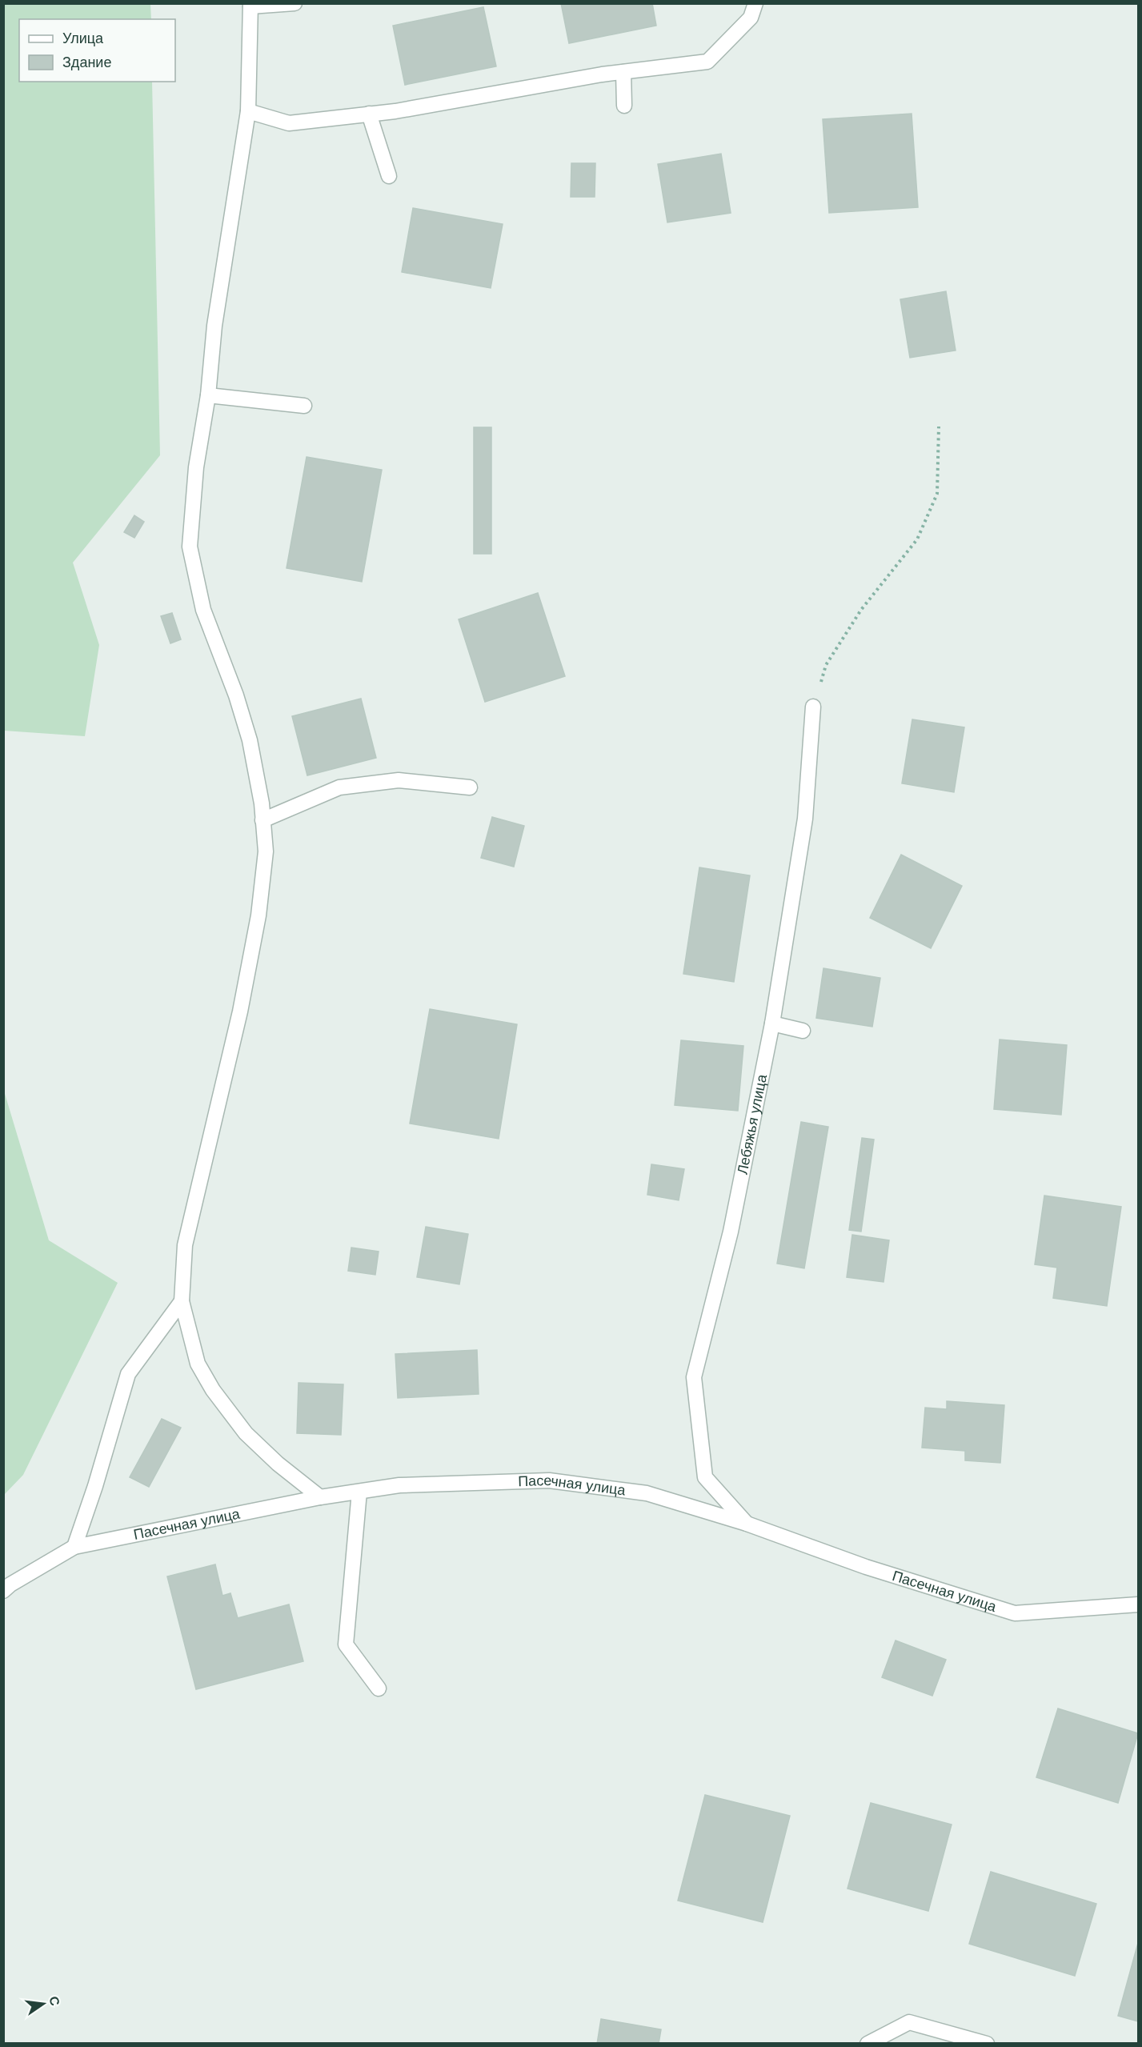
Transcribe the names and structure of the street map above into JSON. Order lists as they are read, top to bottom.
{
  "streets": {
    "street": ["Лебяжья улица", "Пасечная улица"]
  },
  "crossings": [
    ["Лебяжья улица", "Пасечная улица"]
  ],
  "legend": ["Улица", "Здание"],
  "north": "right"
}
